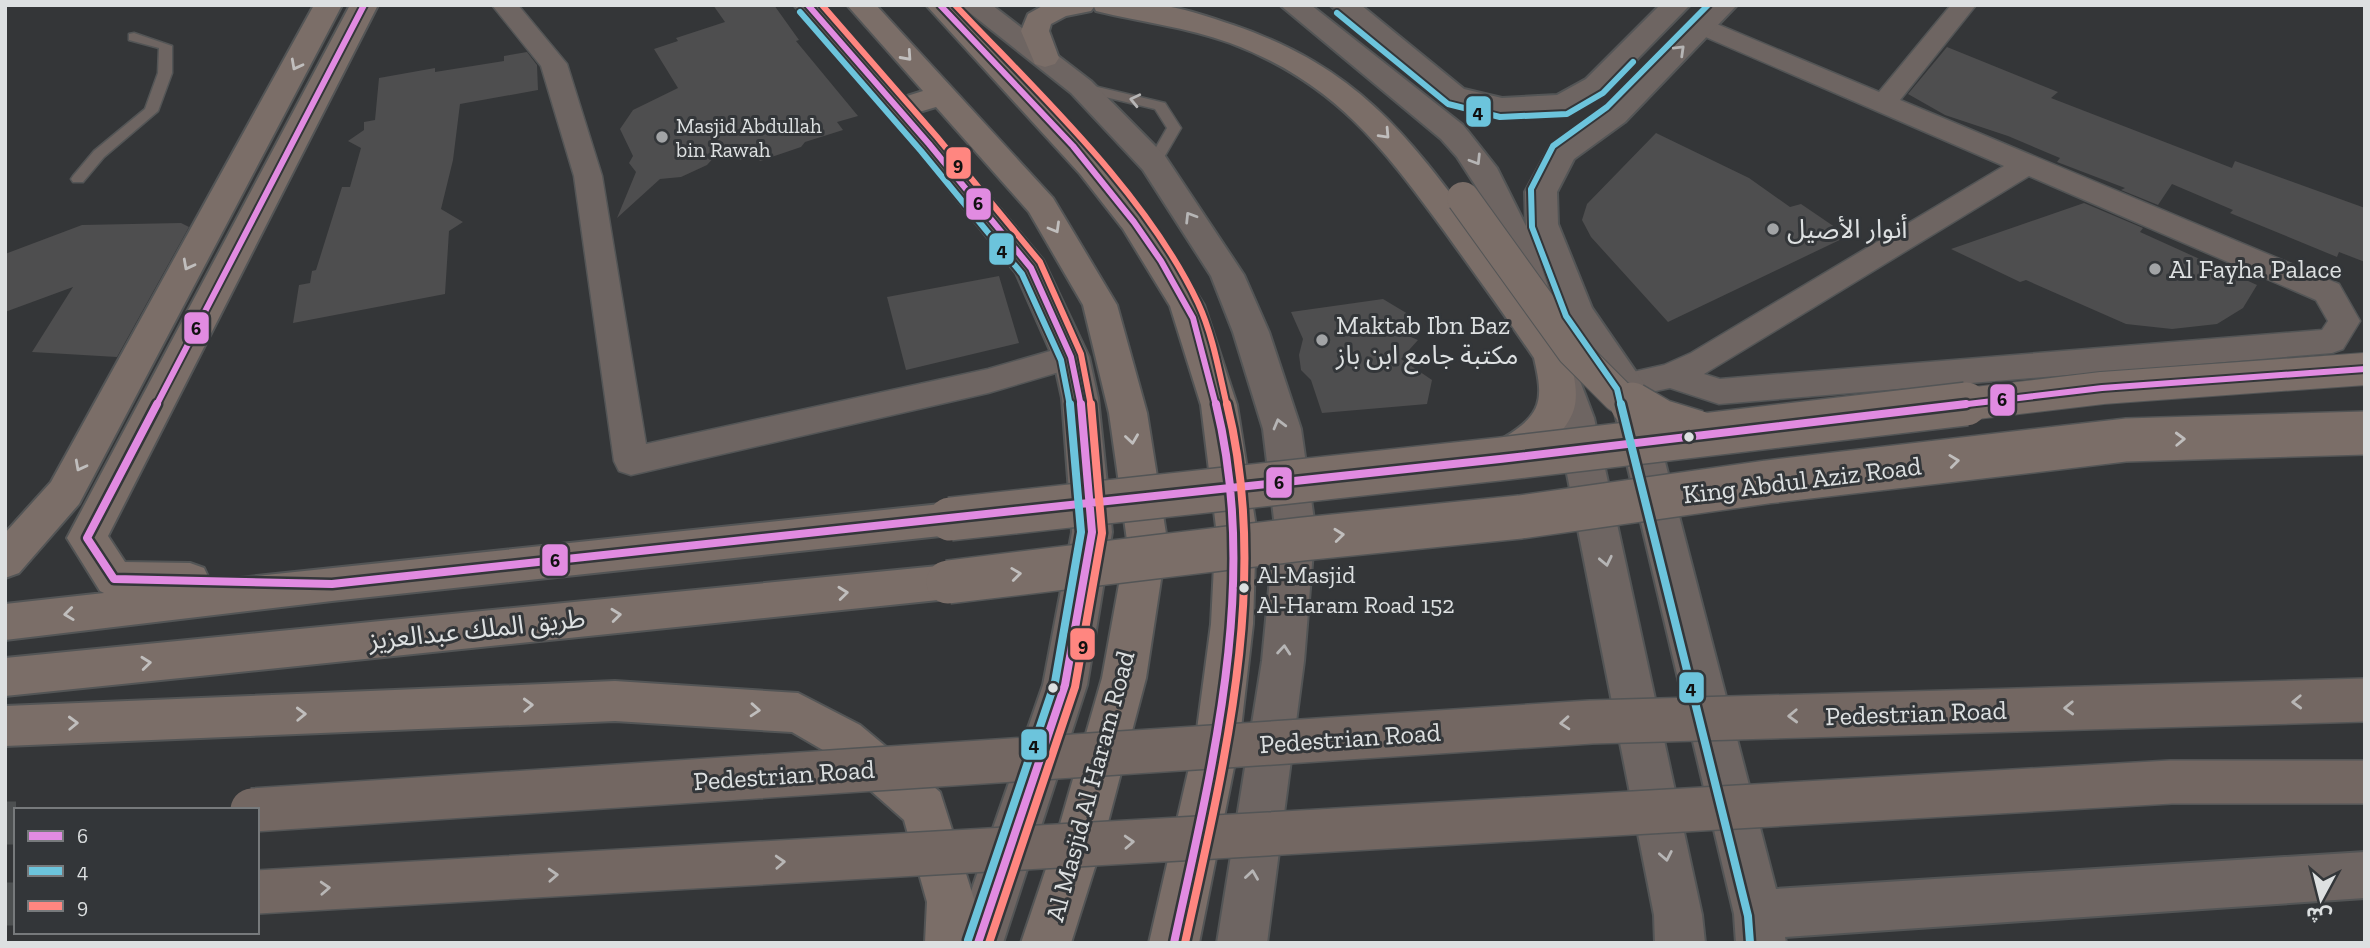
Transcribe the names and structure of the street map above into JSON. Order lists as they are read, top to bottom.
{
  "streets": {
    "main road": [
      "King Abdul Aziz Road",
      "طريق الملك عبدالعزيز",
      "Pedestrian Road",
      "Al Masjid Al Haram Road"
    ]
  },
  "crossings": [
    ["King Abdul Aziz Road", "طريق الملك عبدالعزيز"]
  ],
  "places": [
    "Masjid Abdullah bin Rawah",
    "أنوار الأصيل",
    "Al Fayha Palace",
    "Maktab Ibn Baz مكتبة جامع ابن باز",
    "Al-Masjid Al-Haram Road 152"
  ],
  "lines": ["transit line 6", "transit line 4", "transit line 9"],
  "legend": ["6", "4", "9"],
  "north": "bottom"
}
